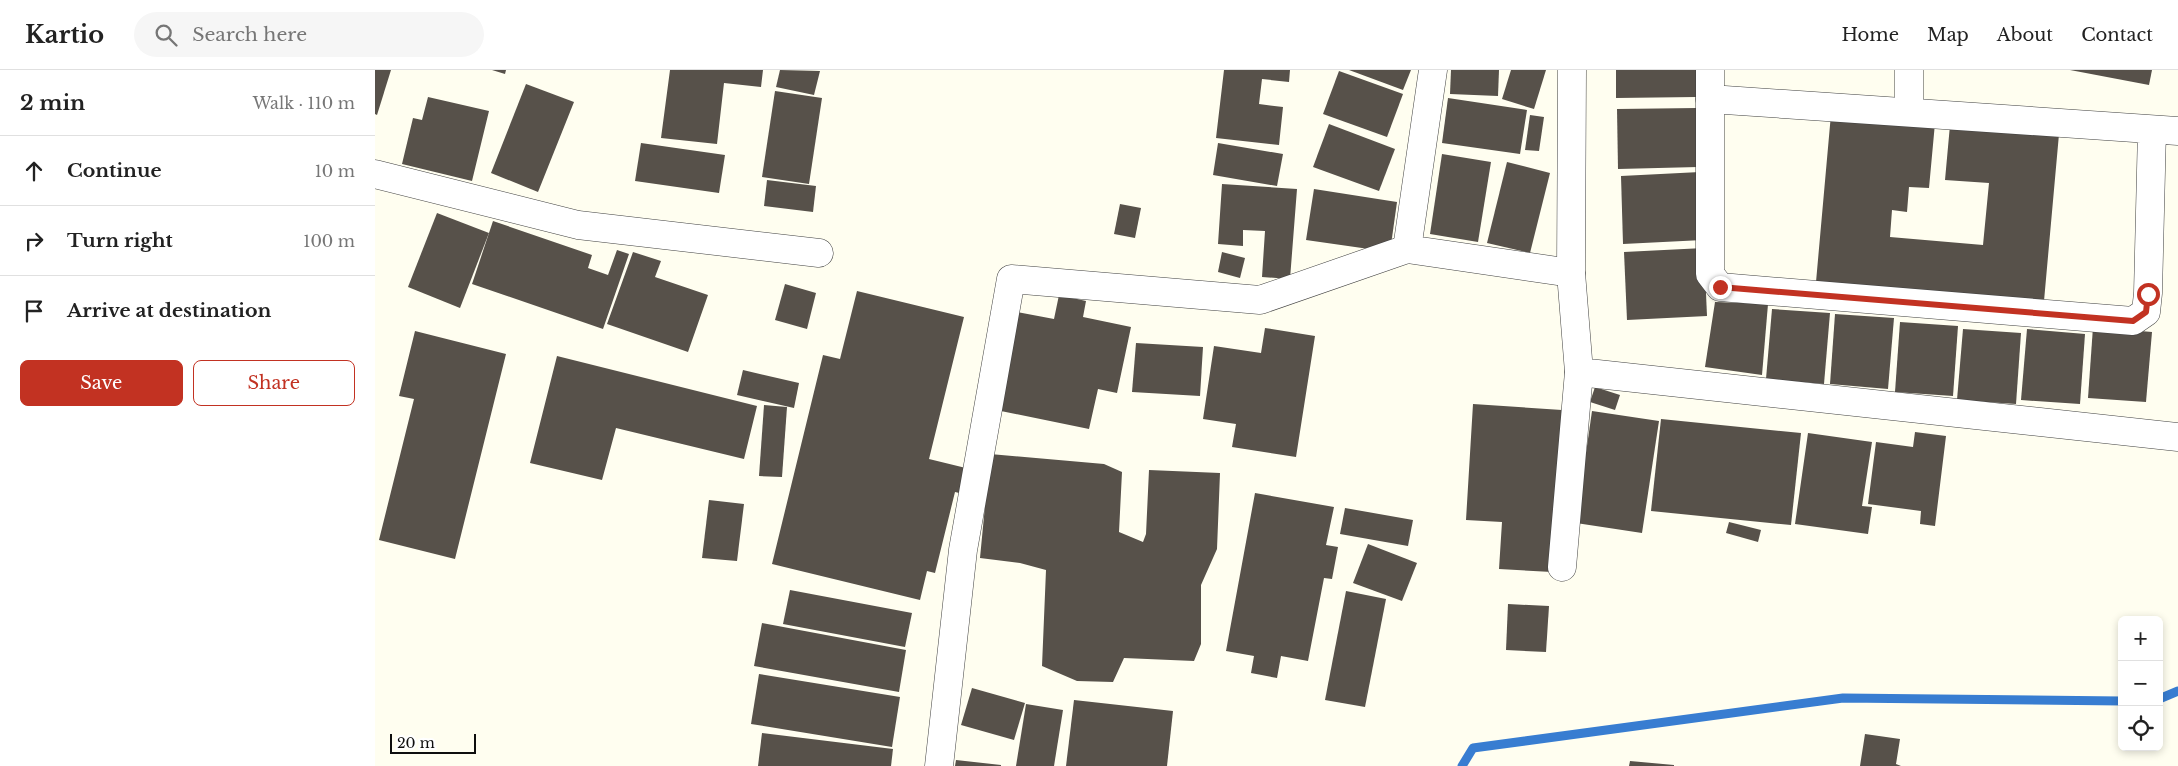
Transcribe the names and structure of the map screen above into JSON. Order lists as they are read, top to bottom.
{
  "scale_bar": "20 m",
  "page": {
    "header": "Kartio",
    "search": "Search here",
    "nav": [
      "Home",
      "Map",
      "About",
      "Contact"
    ],
    "heading": ["2 min", "Walk · 110 m"],
    "list": [
      ["Continue", "10 m"],
      ["Turn right", "100 m"],
      "Arrive at destination"
    ],
    "buttons": ["Save", "Share"],
    "map_buttons": ["+", "−"],
    "scale": "20 m"
  }
}
